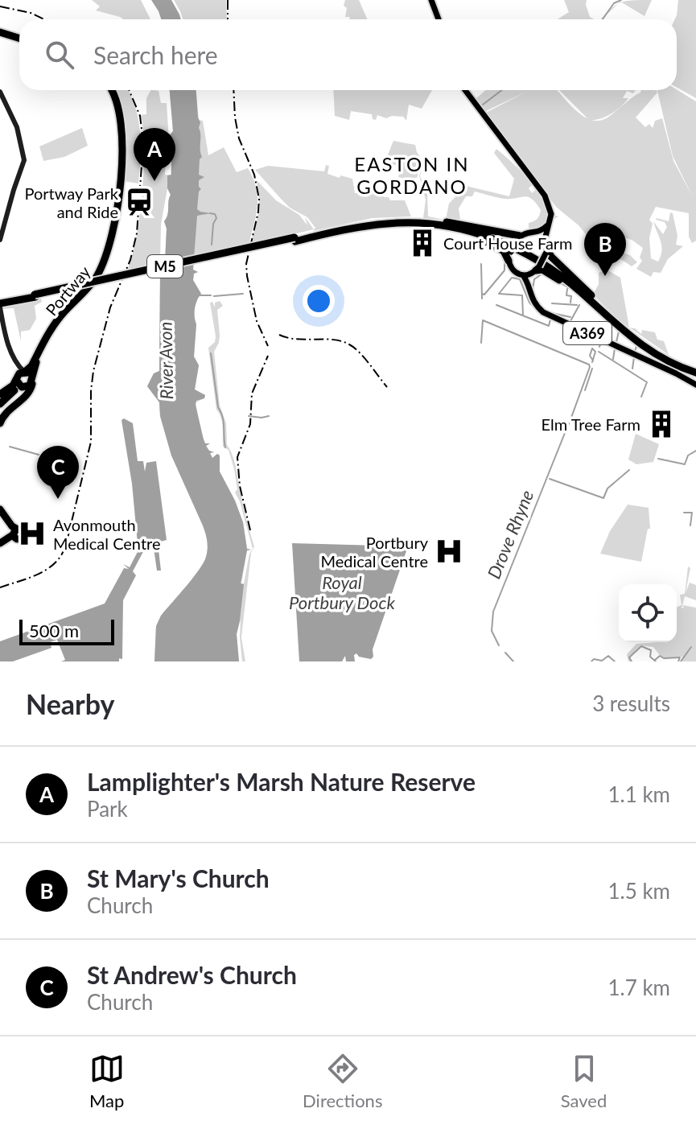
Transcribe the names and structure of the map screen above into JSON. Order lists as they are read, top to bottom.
{
  "streets": {
    "highway": ["M5", "Portway"],
    "main road": ["A369"]
  },
  "districts": ["EASTON IN GORDANO"],
  "water": ["River Avon", "Drove Rhyne", "Royal Portbury Dock"],
  "places": {
    "station": ["Portway Park and Ride"],
    "building": ["Court House Farm", "Elm Tree Farm"],
    "hospital": ["Avonmouth Medical Centre", "Portbury Medical Centre"]
  },
  "scale_bar": "500 m",
  "page": {
    "search": "Search here",
    "pins": ["A", "B", "C"],
    "scale": "500 m",
    "heading": ["Nearby", "3 results"],
    "list": [
      {
        "mark": "A",
        "name": "Lamplighter's Marsh Nature Reserve",
        "note": "Park",
        "value": "1.1 km"
      },
      {
        "mark": "B",
        "name": "St Mary's Church",
        "note": "Church",
        "value": "1.5 km"
      },
      {
        "mark": "C",
        "name": "St Andrew's Church",
        "note": "Church",
        "value": "1.7 km"
      }
    ],
    "nav": ["Map", "Directions", "Saved"]
  }
}
